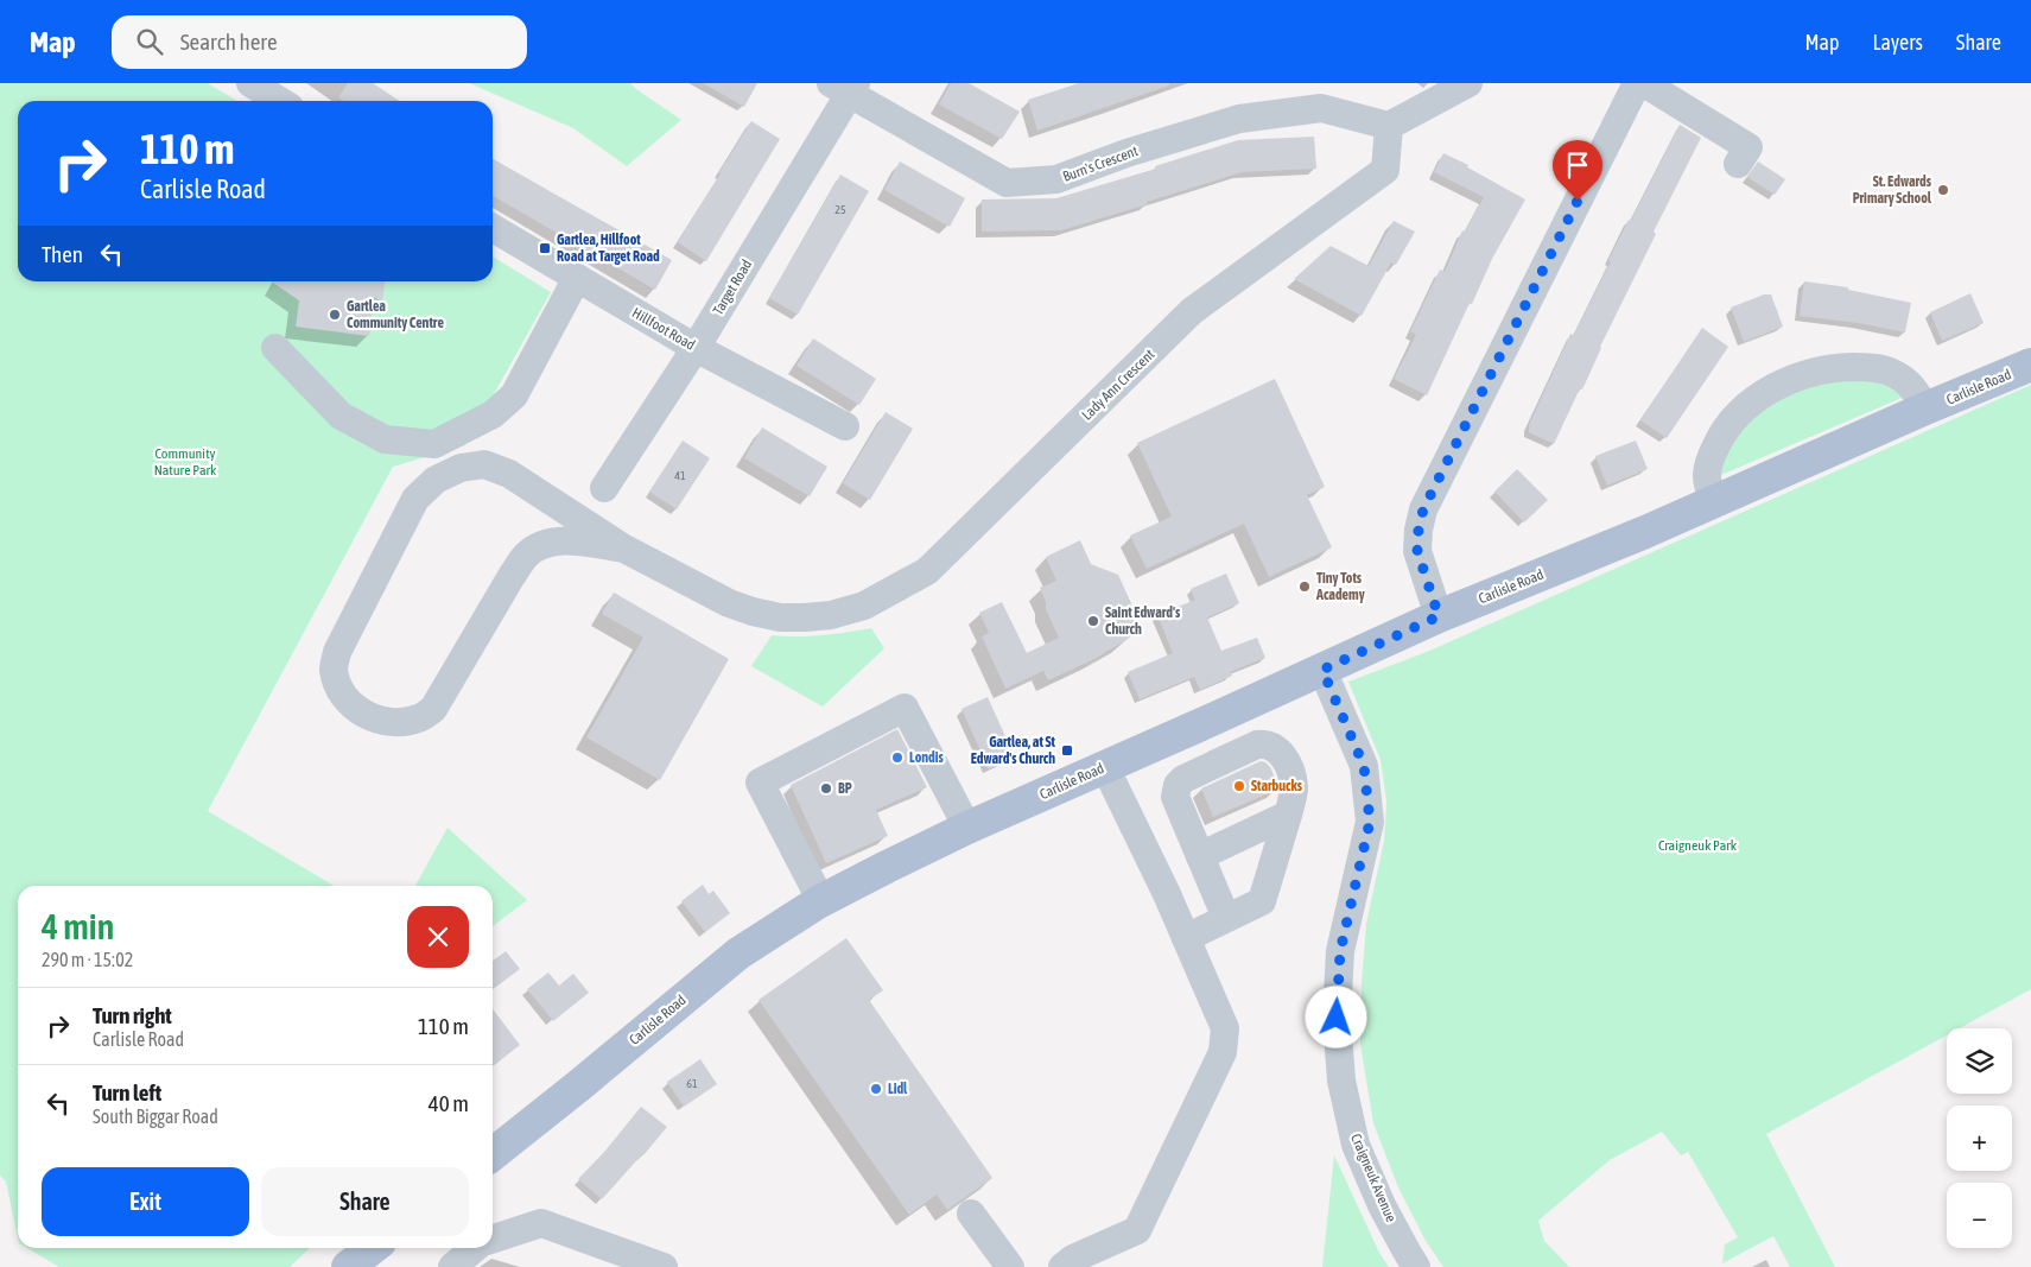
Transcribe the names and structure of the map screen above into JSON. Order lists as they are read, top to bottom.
{
  "streets": {
    "main road": ["Carlisle Road"],
    "street": [
      "Burn's Crescent",
      "Target Road",
      "Hillfoot Road",
      "Lady Ann Crescent",
      "Craigneuk Avenue"
    ]
  },
  "crossings": [
    ["Burn's Crescent", "Target Road"],
    ["Burn's Crescent", "Lady Ann Crescent"],
    ["Target Road", "Hillfoot Road"],
    ["Carlisle Road", "Craigneuk Avenue"]
  ],
  "parks": ["Community Nature Park", "Craigneuk Park"],
  "places": {
    "other": [
      "St. Edwards Primary School",
      "Gartlea Community Centre",
      "Tiny Tots Academy",
      "Saint Edward's Church",
      "Londis",
      "Starbucks",
      "BP",
      "Lidl"
    ],
    "transit": ["Gartlea, Hillfoot Road at Target Road", "Gartlea, at St Edward's Church"]
  },
  "house_numbers": ["25", "41", "61"],
  "page": {
    "header": "Map",
    "search": "Search here",
    "nav": ["Map", "Layers", "Share"],
    "turn": ["110 m", "Carlisle Road"],
    "then": "Then",
    "heading": ["4 min", "290 m · 15:02"],
    "list": [
      {
        "name": "Turn right",
        "note": "Carlisle Road",
        "value": "110 m"
      },
      {
        "name": "Turn left",
        "note": "South Biggar Road",
        "value": "40 m"
      }
    ],
    "map_buttons": ["+", "−"],
    "buttons": ["Exit", "Share"]
  }
}
